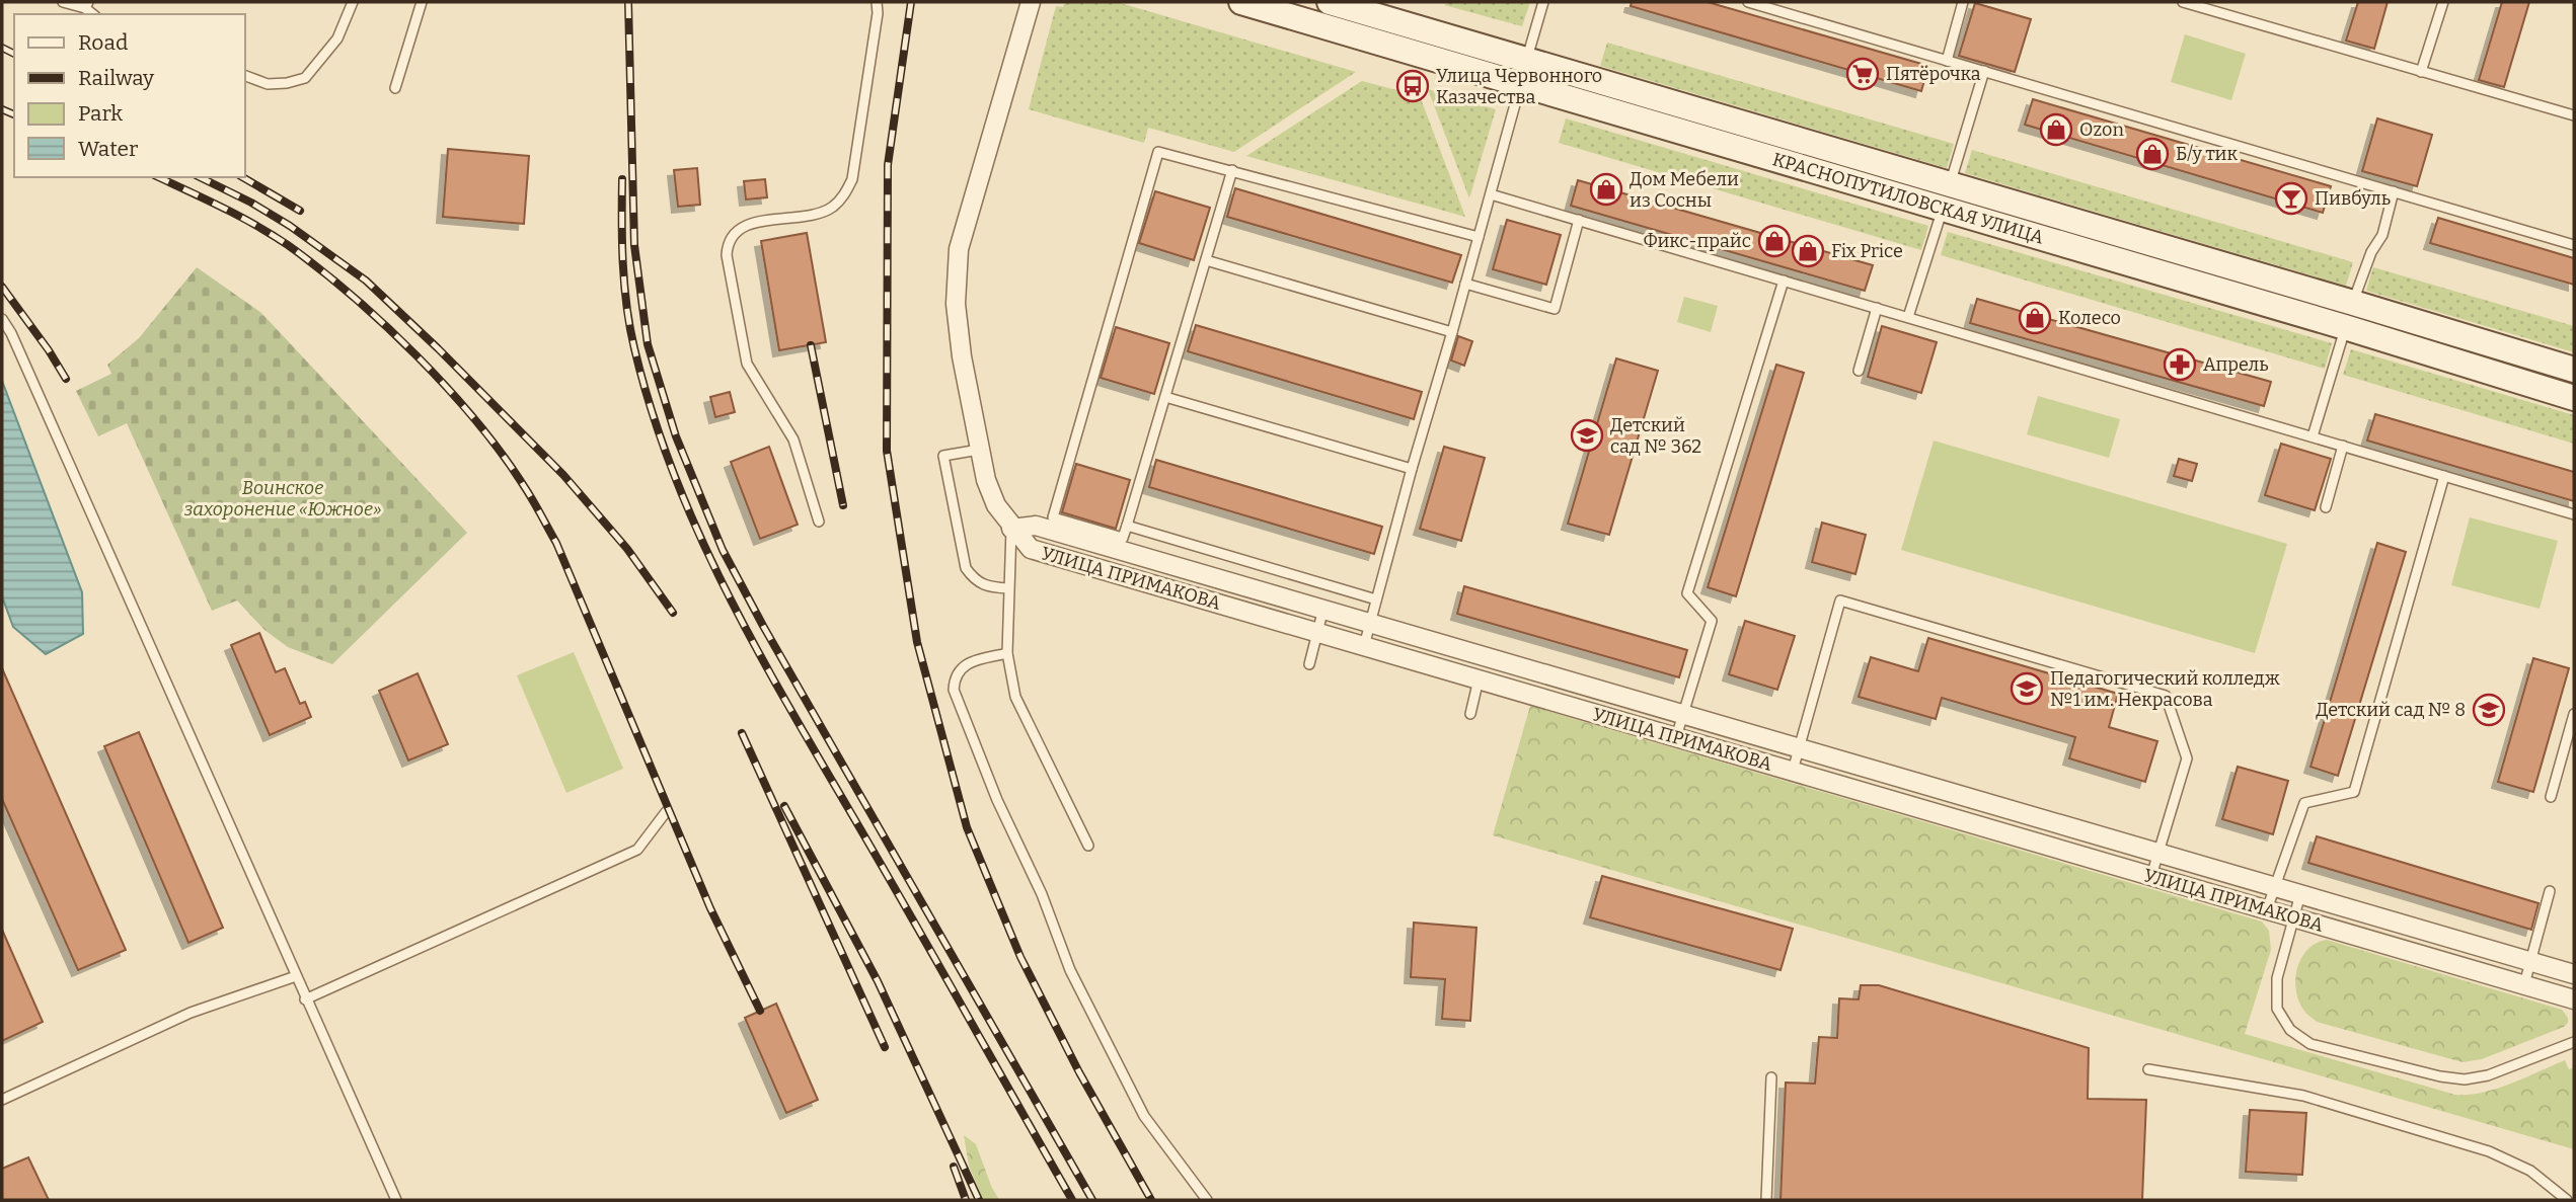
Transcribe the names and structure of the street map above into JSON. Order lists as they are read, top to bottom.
{
  "streets": {
    "main road": ["КРАСНОПУТИЛОВСКАЯ УЛИЦА"],
    "street": ["УЛИЦА ПРИМАКОВА"]
  },
  "parks": ["Воинское захоронение «Южное»"],
  "places": {
    "supermarket": ["Пятёрочка"],
    "bus stop": ["Улица Червонного Казачества"],
    "shop": [
      "Ozon",
      "Б/у тик",
      "Дом Мебели из Сосны",
      "Фикс-прайс",
      "Fix Price",
      "Колесо"
    ],
    "bar": ["Пивбуль"],
    "pharmacy": ["Апрель"],
    "school or university": ["Детский сад № 362", "Педагогический колледж №1 им. Некрасова", "Детский сад № 8"]
  },
  "legend": [
    "Road",
    "Railway",
    "Park",
    "Water"
  ]
}
